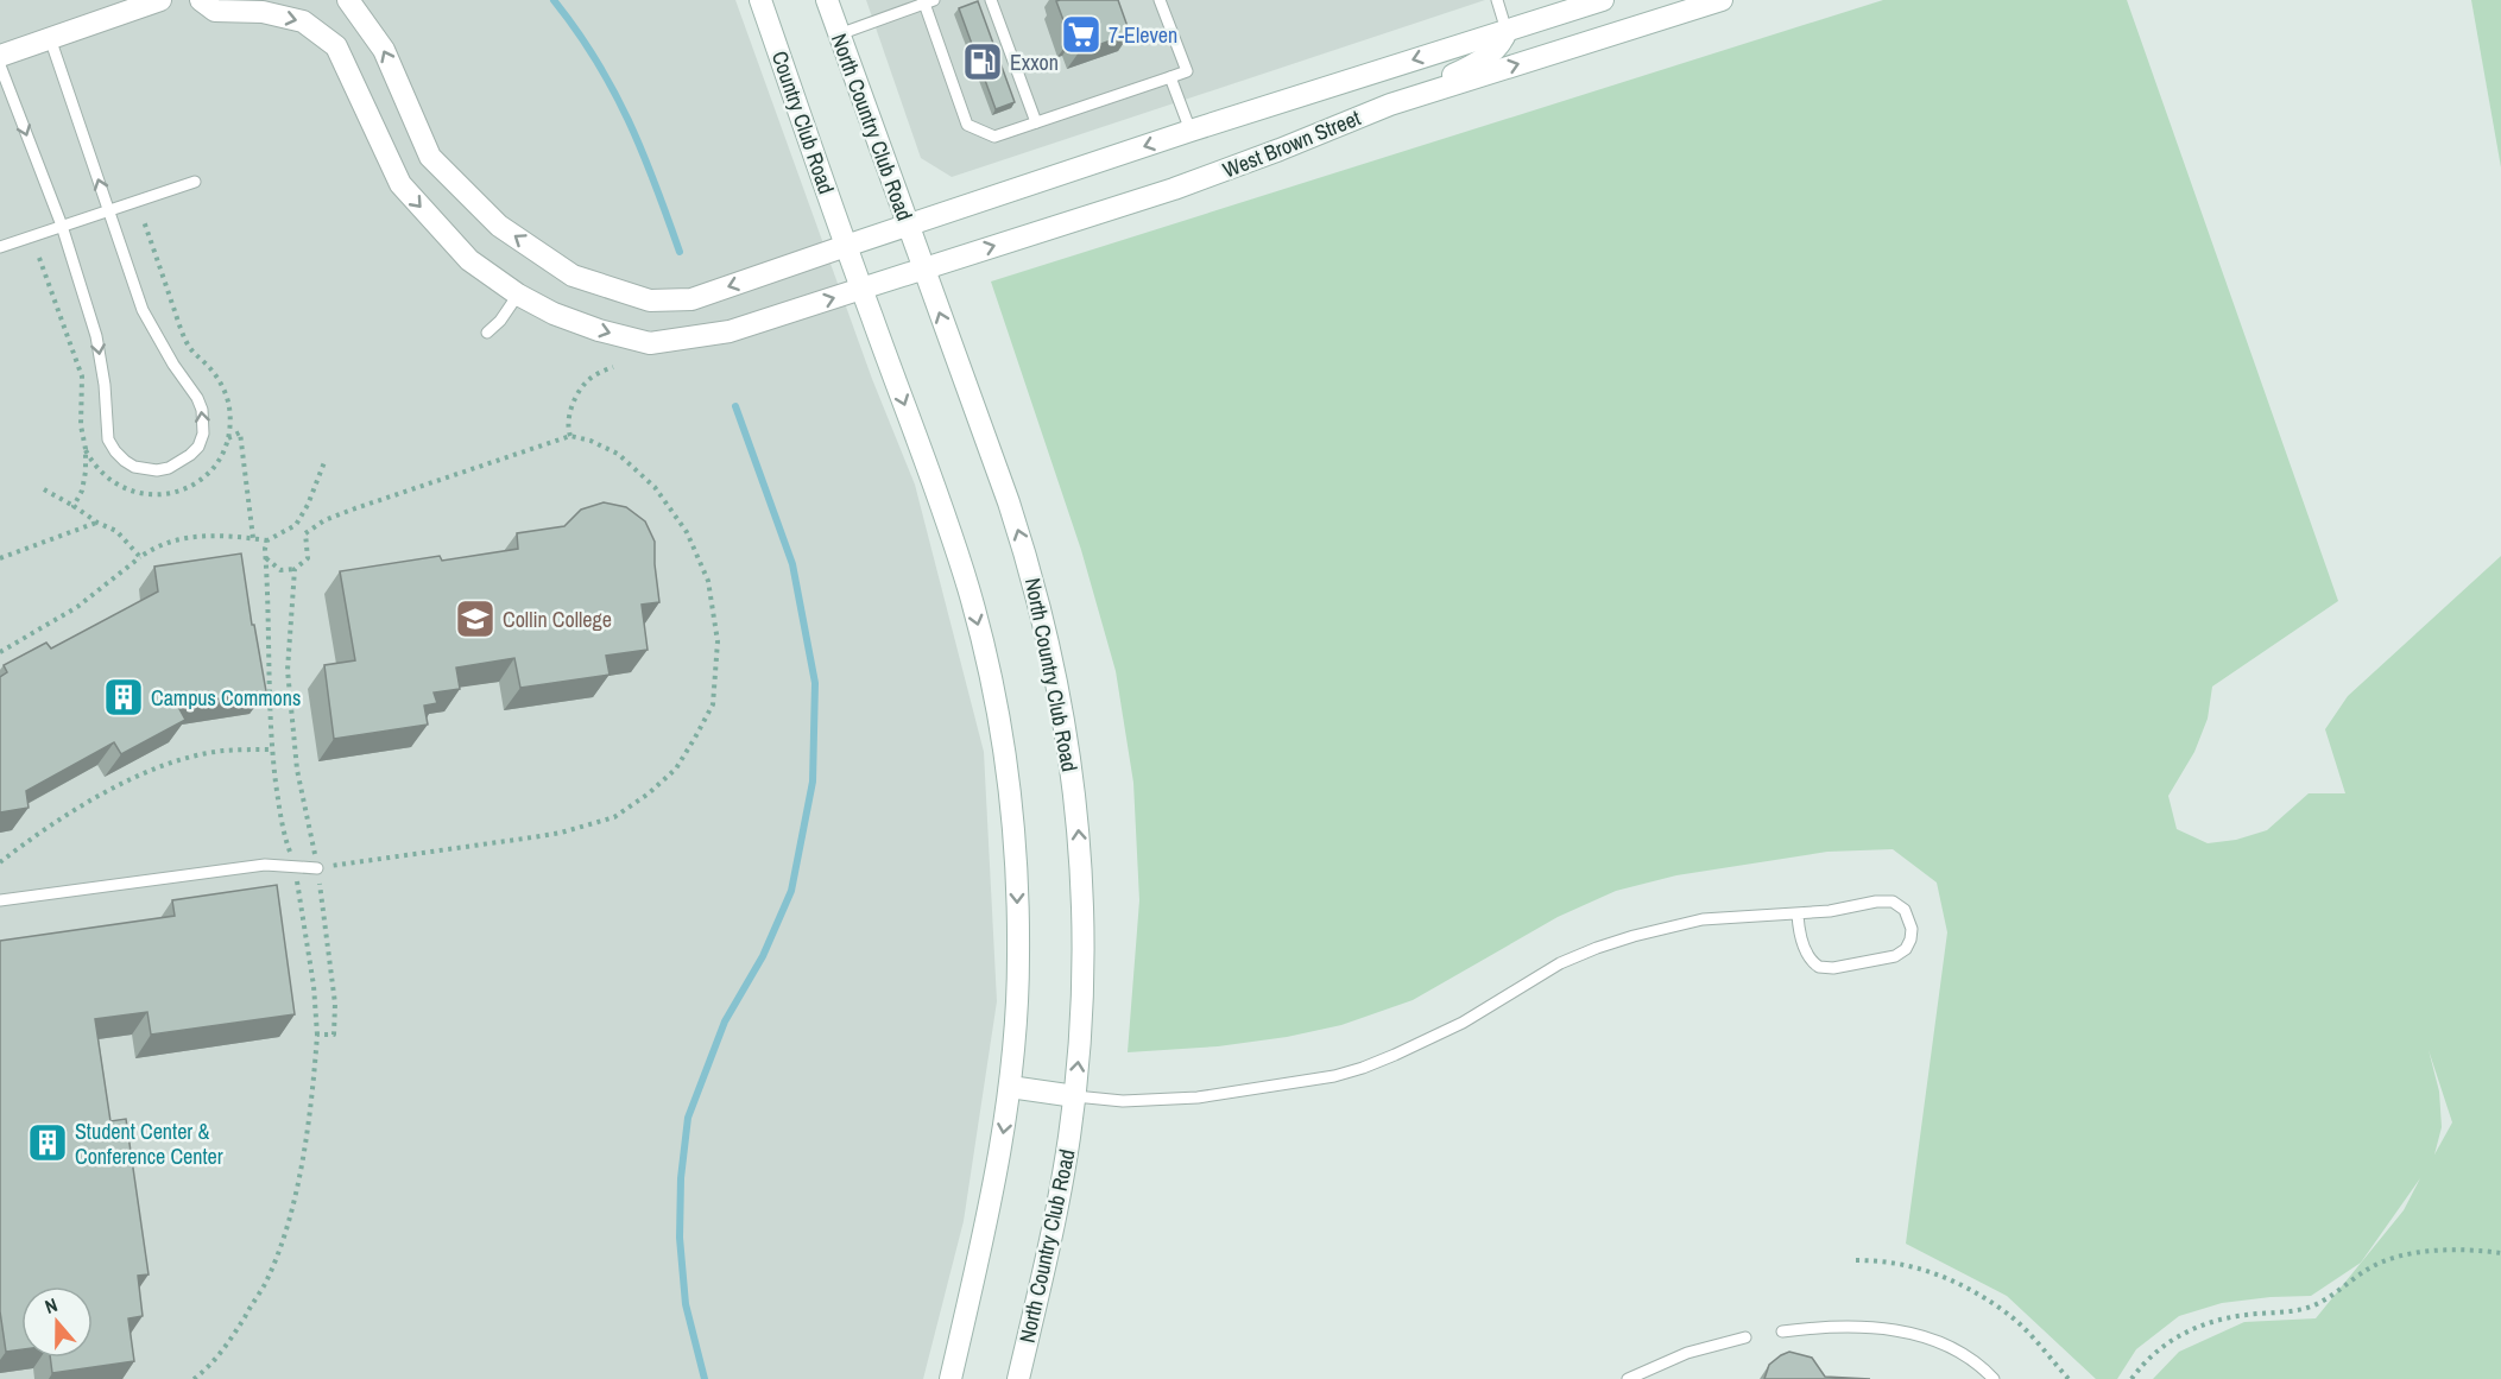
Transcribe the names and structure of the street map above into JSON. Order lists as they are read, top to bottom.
{
  "streets": {
    "main road": ["Country Club Road", "North Country Club Road", "West Brown Street"]
  },
  "crossings": [
    ["Country Club Road", "West Brown Street"],
    ["North Country Club Road", "West Brown Street"]
  ],
  "places": {
    "supermarket": ["7-Eleven"],
    "fuel station": ["Exxon"],
    "school or university": ["Collin College"],
    "building": ["Campus Commons", "Student Center & Conference Center"]
  },
  "north": "top"
}
